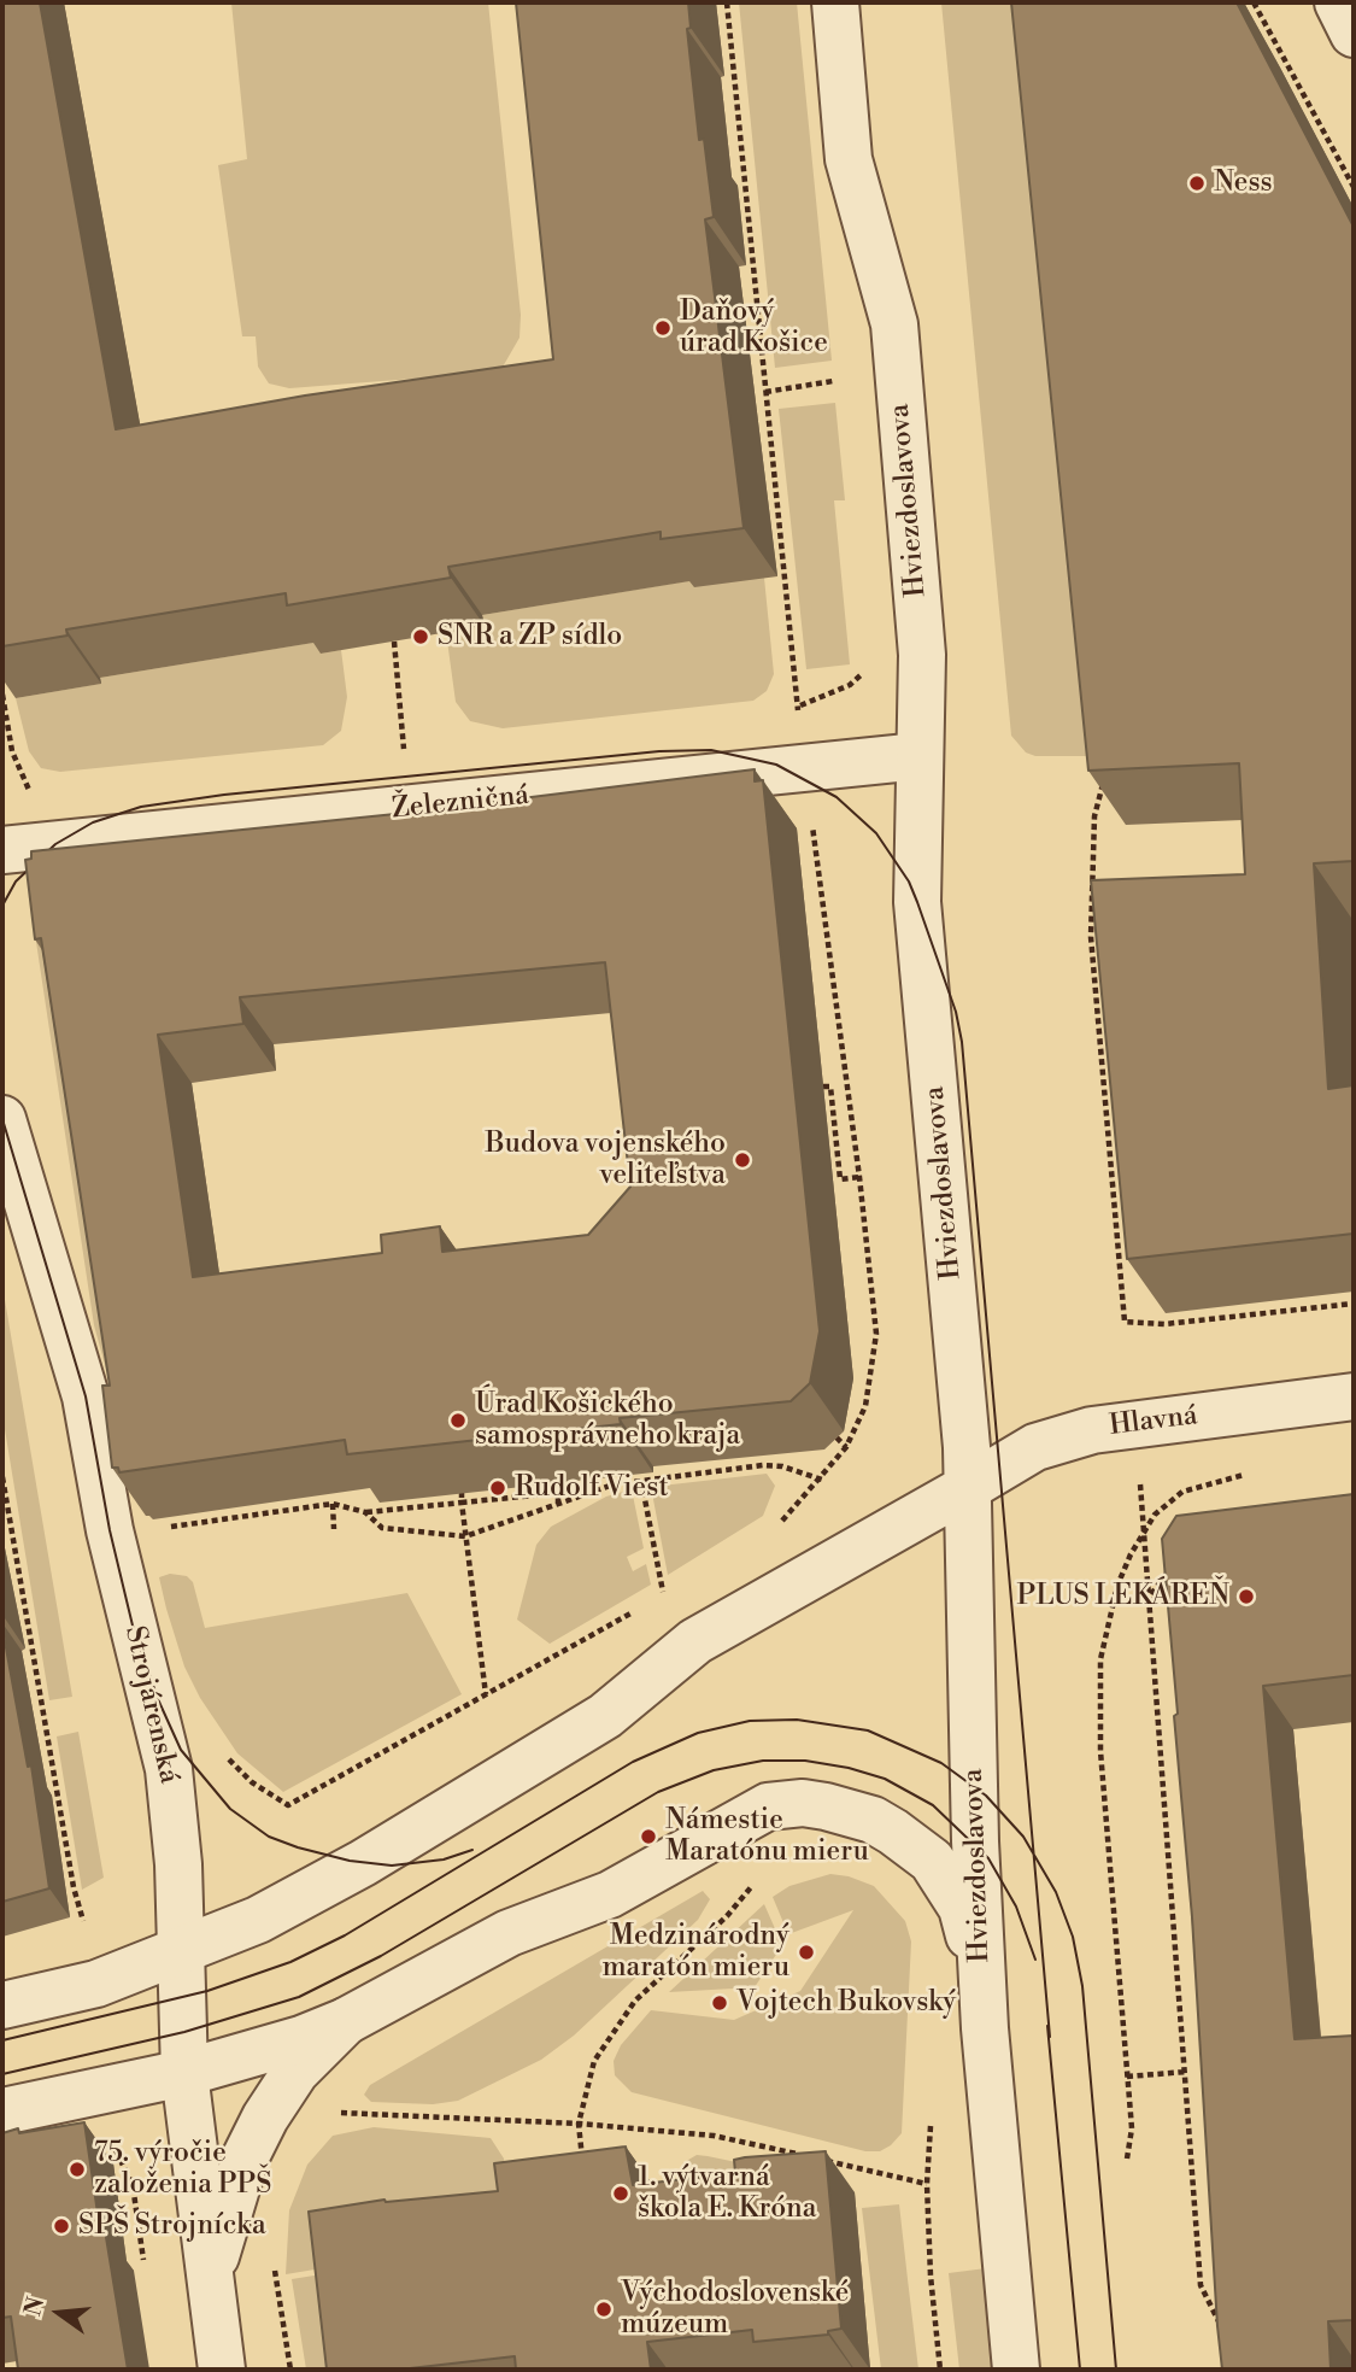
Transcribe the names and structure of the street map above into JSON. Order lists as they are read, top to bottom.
{
  "streets": {
    "street": [
      "Hviezdoslavova",
      "Železničná",
      "Hlavná",
      "Strojárenská"
    ]
  },
  "crossings": [
    ["Hviezdoslavova", "Železničná"],
    ["Hviezdoslavova", "Hlavná"]
  ],
  "places": [
    "Ness",
    "Daňový úrad Košice",
    "SNR a ZP sídlo",
    "Budova vojenského veliteľstva",
    "Úrad Košického samosprávneho kraja",
    "Rudolf Viest",
    "PLUS LEKÁREŇ",
    "Námestie Maratónu mieru",
    "Medzinárodný maratón mieru",
    "Vojtech Bukovský",
    "75. výročie založenia PPŠ",
    "1. výtvarná škola E. Króna",
    "SPŠ Strojnícka",
    "Východoslovenské múzeum"
  ],
  "north": "left"
}
